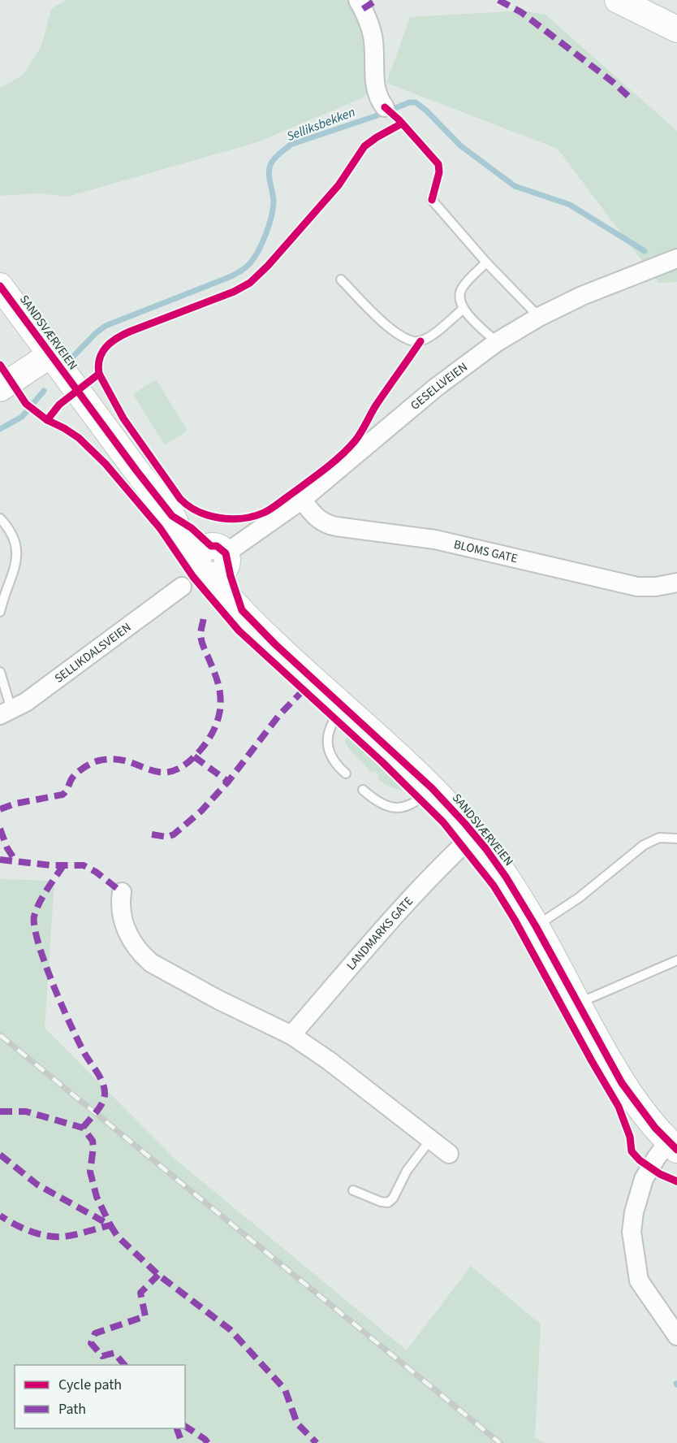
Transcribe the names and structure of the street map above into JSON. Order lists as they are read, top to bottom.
{
  "streets": {
    "street": [
      "SANDSVÆRVEIEN",
      "GESELLVEIEN",
      "BLOMS GATE",
      "SELLIKDALSVEIEN",
      "LANDMARKS GATE"
    ]
  },
  "crossings": [
    ["SANDSVÆRVEIEN", "GESELLVEIEN"],
    ["SANDSVÆRVEIEN", "LANDMARKS GATE"],
    ["GESELLVEIEN", "BLOMS GATE"]
  ],
  "water": ["Selliksbekken"],
  "legend": ["Cycle path", "Path"]
}
